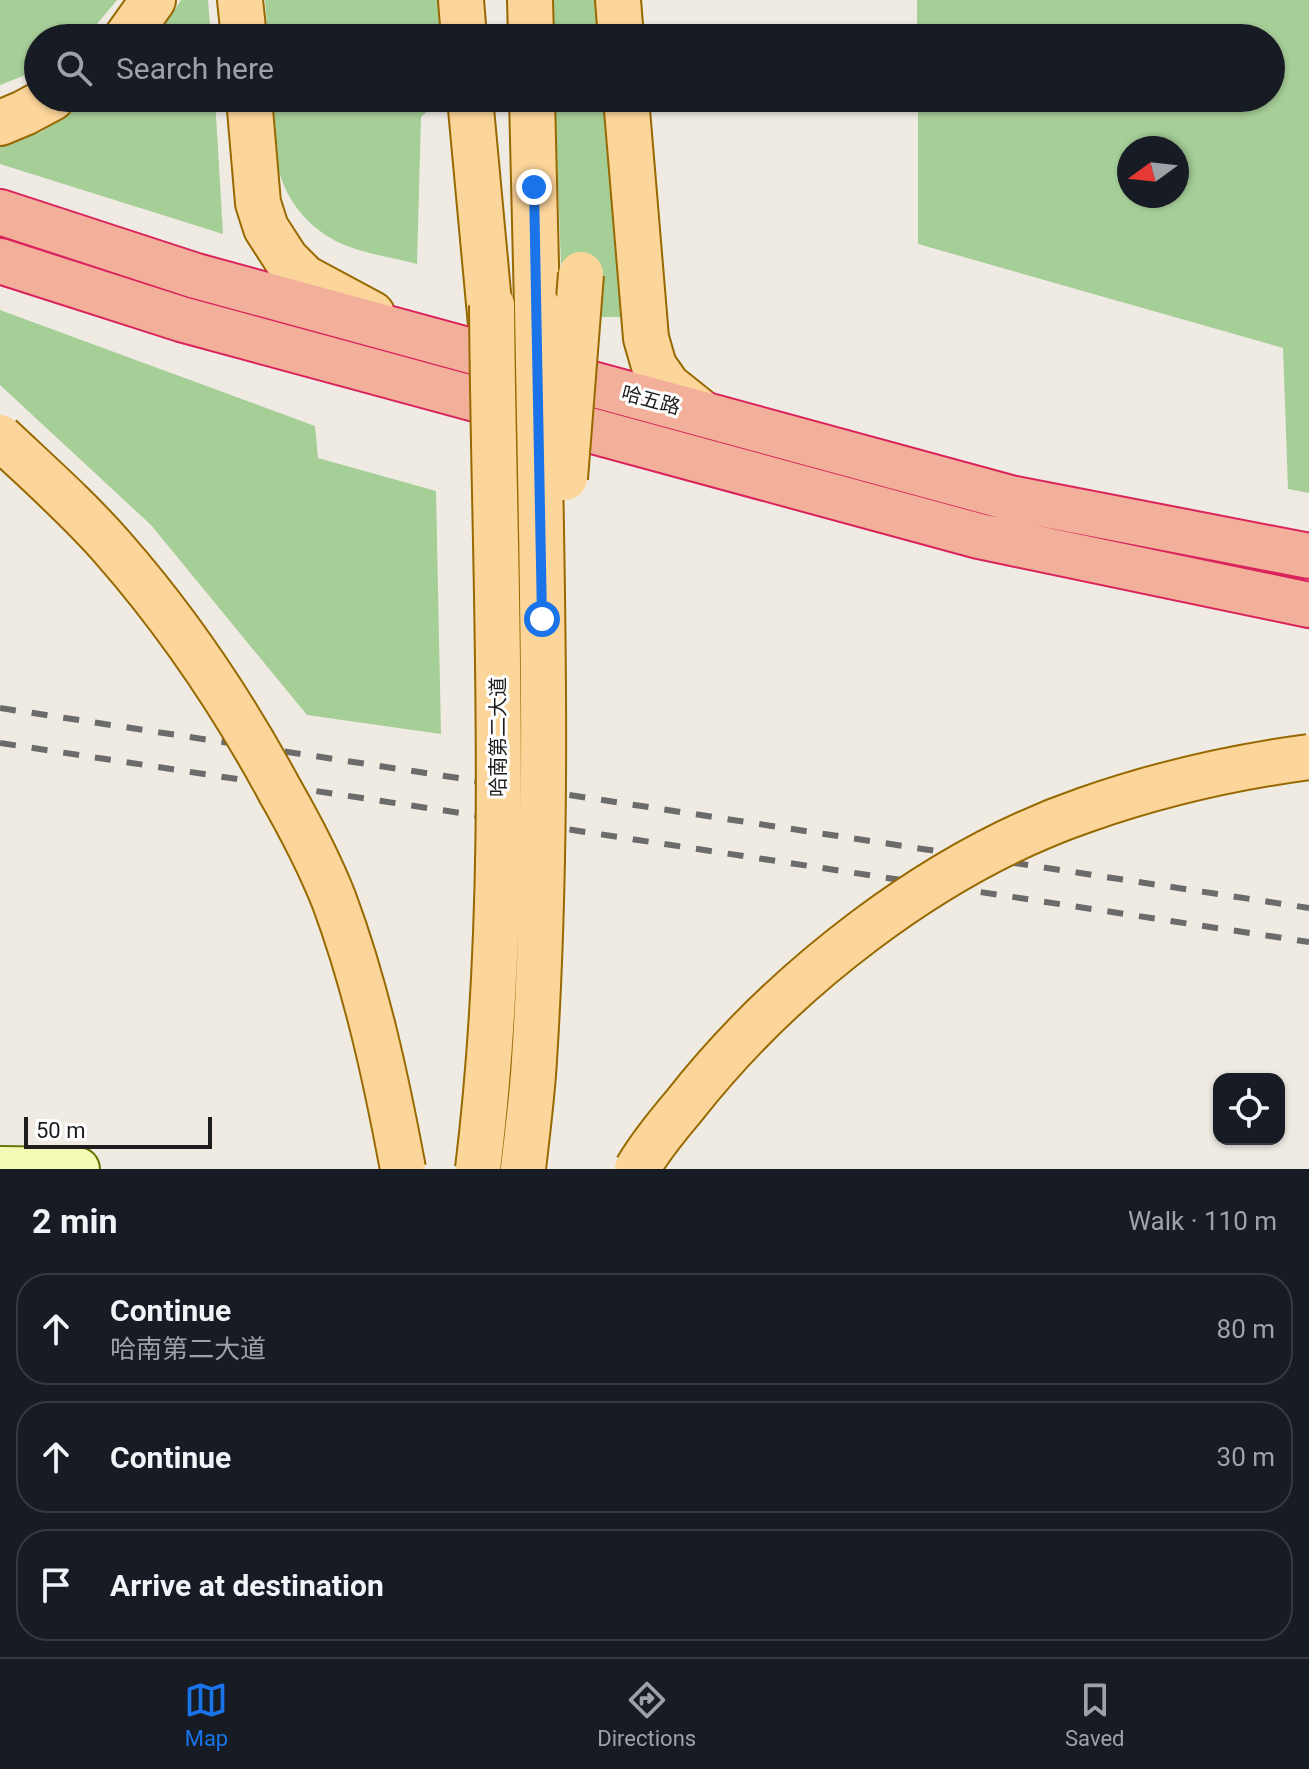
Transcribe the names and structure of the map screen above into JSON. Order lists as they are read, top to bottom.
{
  "streets": {
    "highway": ["哈五路"],
    "main road": ["哈南第二大道"]
  },
  "scale_bar": "50 m",
  "north": "left",
  "page": {
    "search": "Search here",
    "scale": "50 m",
    "heading": ["2 min", "Walk · 110 m"],
    "list": [
      ["Continue", "哈南第二大道", "80 m"],
      ["Continue", "30 m"],
      "Arrive at destination"
    ],
    "nav": ["Map", "Directions", "Saved"]
  }
}
